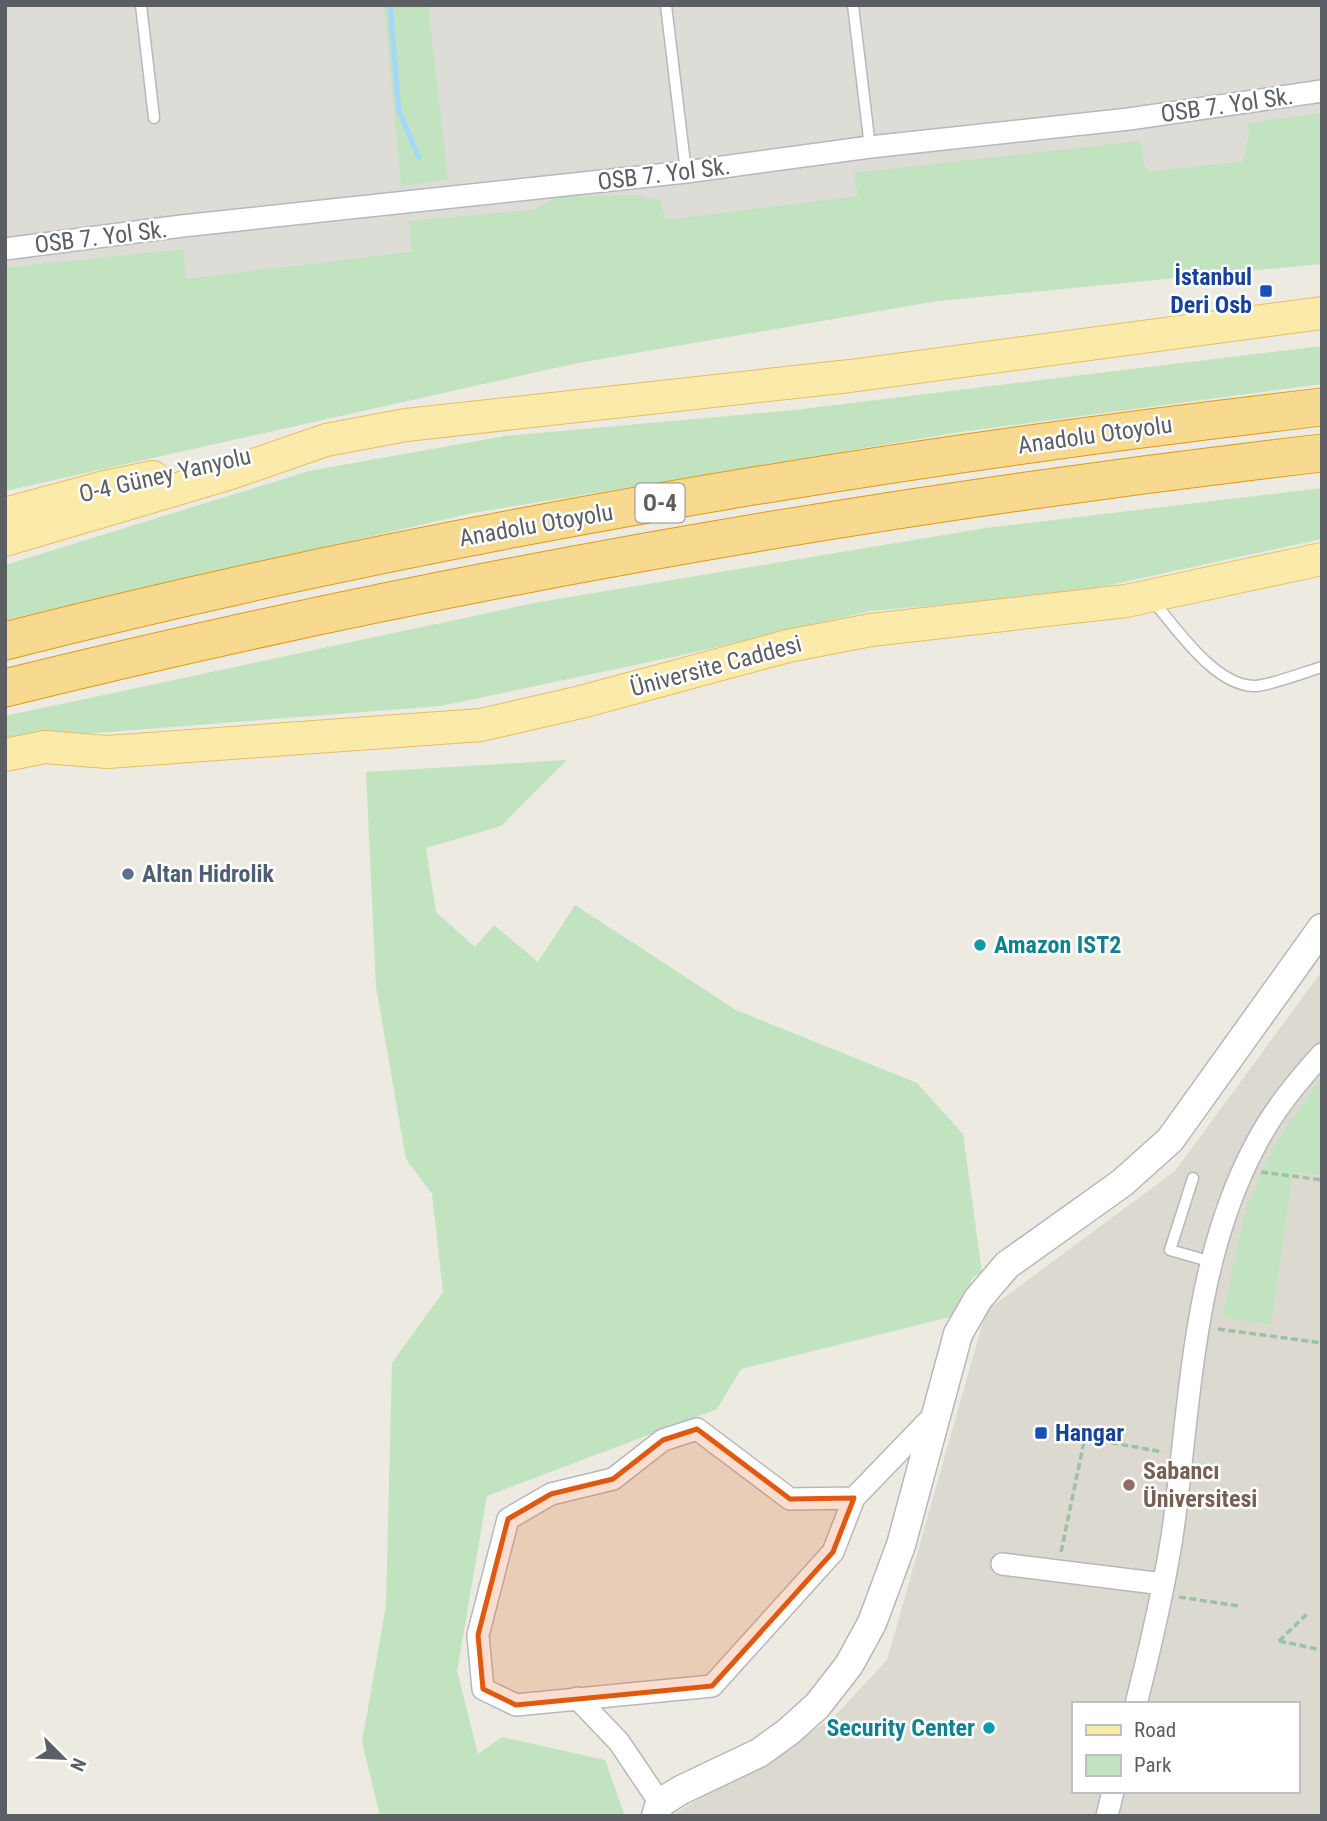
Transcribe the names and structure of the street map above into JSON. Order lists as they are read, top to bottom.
{
  "streets": {
    "highway": ["Anadolu Otoyolu", "O-4"],
    "main road": ["O-4 Güney Yanyolu", "Üniversite Caddesi"],
    "street": ["OSB 7. Yol Sk."]
  },
  "places": {
    "transit": ["İstanbul Deri Osb", "Hangar"],
    "other": [
      "Altan Hidrolik",
      "Amazon IST2",
      "Sabancı Üniversitesi",
      "Security Center"
    ]
  },
  "legend": ["Road", "Park"],
  "north": "bottom right"
}
